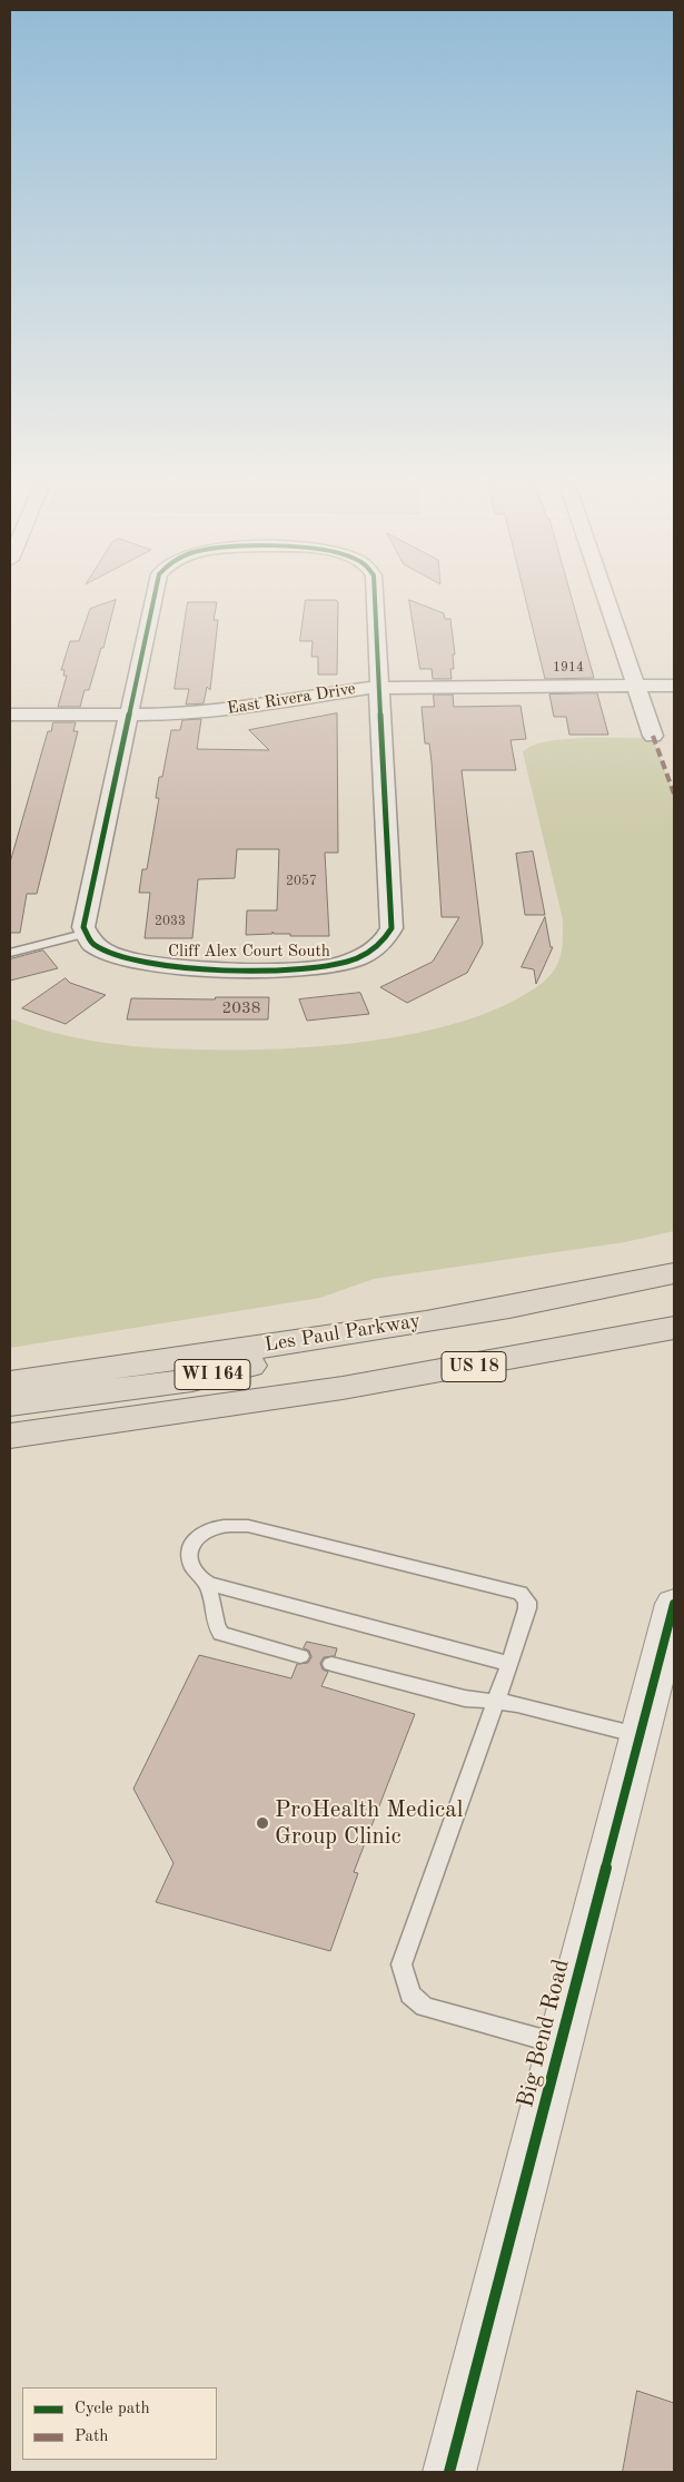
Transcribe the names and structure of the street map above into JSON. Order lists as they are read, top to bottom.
{
  "streets": {
    "main road": ["Les Paul Parkway", "US 18", "WI 164"],
    "street": ["East Rivera Drive", "Cliff Alex Court South", "Big Bend Road"]
  },
  "crossings": [
    ["East Rivera Drive", "Cliff Alex Court South"],
    ["Les Paul Parkway", "WI 164"]
  ],
  "places": ["ProHealth Medical Group Clinic"],
  "house_numbers": [
    "1914",
    "2057",
    "2033",
    "2038"
  ],
  "legend": ["Cycle path", "Path"]
}
